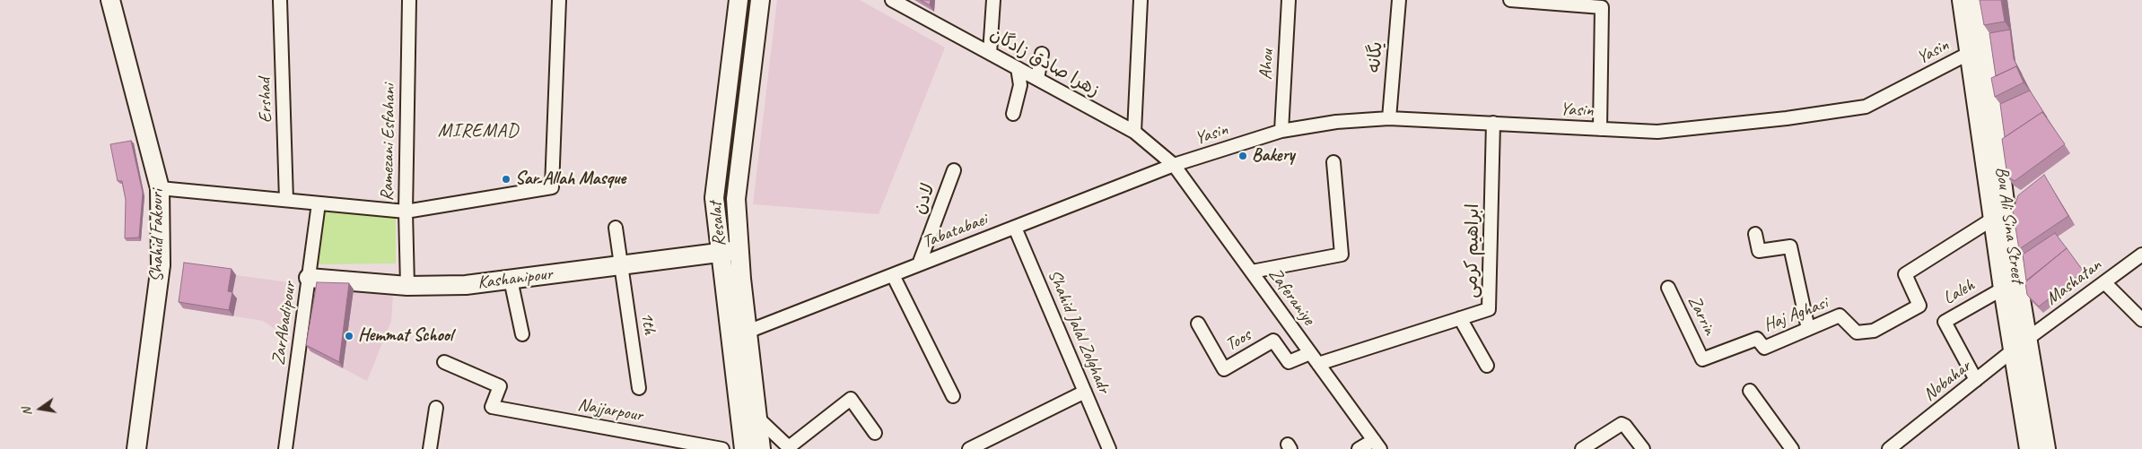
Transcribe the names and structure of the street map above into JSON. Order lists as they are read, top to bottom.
{
  "streets": {
    "street": [
      "Yasin",
      "یگانه",
      "زهرا صادق زادگان",
      "Ahou",
      "Ershad",
      "Ramezani Esfahani",
      "لادن",
      "Resalat",
      "Bou Ali Sina Street",
      "Tabatabaei",
      "Shahid Fakouri",
      "ابراهیم کرمی",
      "Kashanipour",
      "Mashatan",
      "Laleh",
      "Zaferaniye",
      "Haj Aghasi",
      "Zarrin",
      "ZarAbadipour",
      "1th",
      "Shahid Jalal Zolghadr",
      "Toos",
      "Nobahar",
      "Najjarpour"
    ]
  },
  "crossings": [
    ["Yasin", "یگانه"],
    ["Yasin", "زهرا صادق زادگان"],
    ["Yasin", "Ahou"],
    ["Yasin", "Bou Ali Sina Street"],
    ["Yasin", "Tabatabaei"],
    ["Yasin", "ابراهیم کرمی"],
    ["Yasin", "Zaferaniye"],
    ["زهرا صادق زادگان", "Tabatabaei"],
    ["زهرا صادق زادگان", "Zaferaniye"],
    ["Ramezani Esfahani", "Kashanipour"],
    ["لادن", "Tabatabaei"],
    ["Resalat", "Tabatabaei"],
    ["Resalat", "Kashanipour"],
    ["Bou Ali Sina Street", "Mashatan"],
    ["Bou Ali Sina Street", "Laleh"],
    ["Bou Ali Sina Street", "Haj Aghasi"],
    ["Bou Ali Sina Street", "Nobahar"],
    ["Tabatabaei", "Zaferaniye"],
    ["Tabatabaei", "Shahid Jalal Zolghadr"],
    ["ابراهیم کرمی", "Zaferaniye"],
    ["Kashanipour", "ZarAbadipour"],
    ["Kashanipour", "1th"],
    ["Mashatan", "Nobahar"],
    ["Laleh", "Nobahar"],
    ["Zaferaniye", "Toos"],
    ["Haj Aghasi", "Zarrin"]
  ],
  "districts": ["MIREMAD"],
  "places": ["Bakery", "Sar Allah Masque", "Hemmat School"],
  "north": "left"
}
